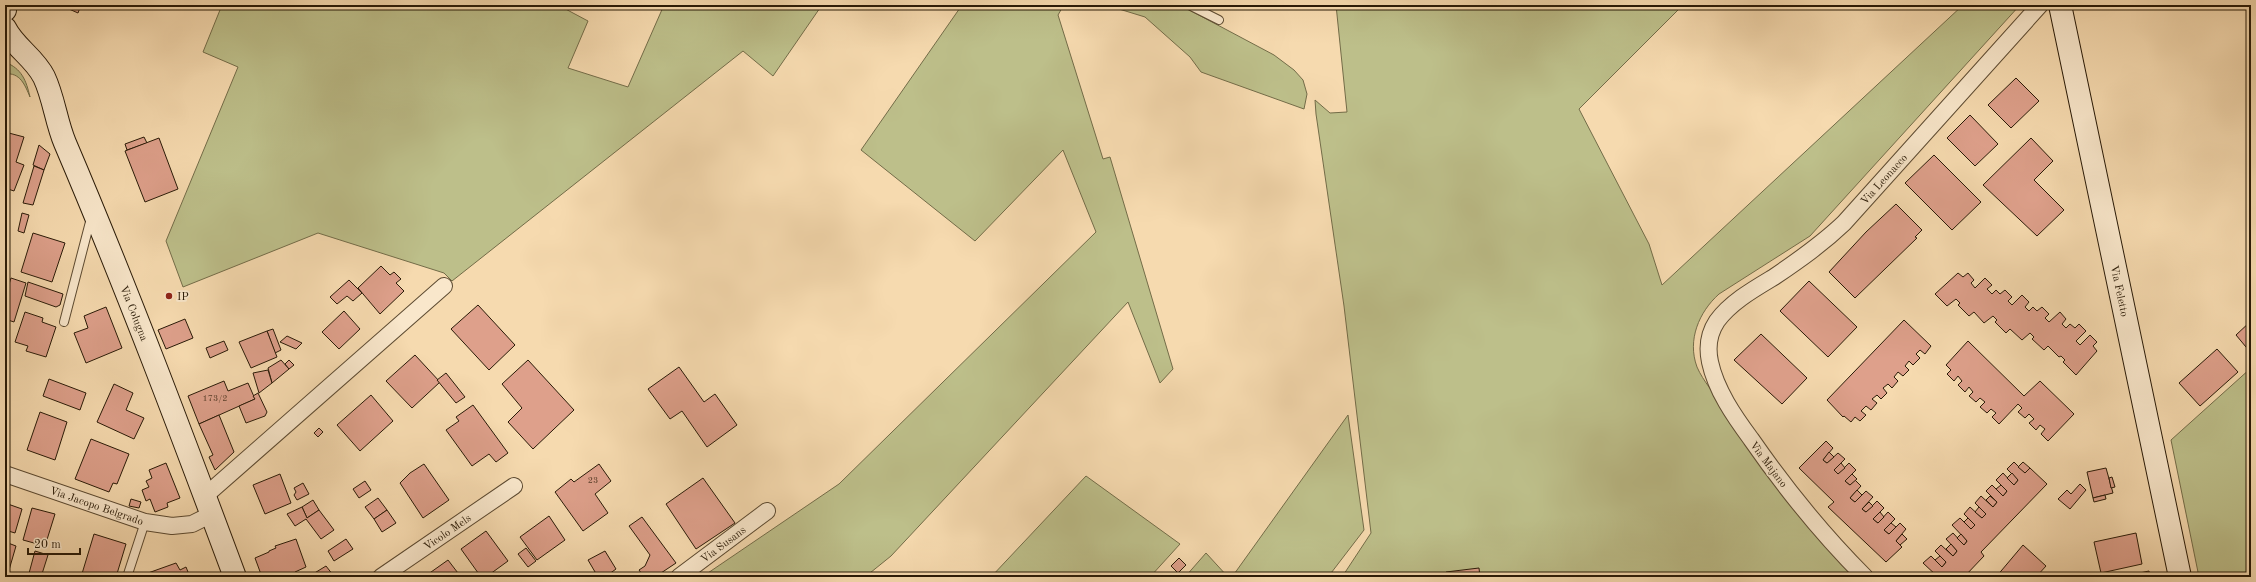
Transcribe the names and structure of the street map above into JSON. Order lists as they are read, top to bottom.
{
  "streets": {
    "street": [
      "Via Leonacco",
      "Via Feletto",
      "Via Colugna",
      "Via Majano",
      "Via Jacopo Belgrado",
      "Vicolo Mels",
      "Via Susans"
    ]
  },
  "crossings": [
    ["Via Leonacco", "Via Majano"],
    ["Via Colugna", "Via Jacopo Belgrado"]
  ],
  "places": ["IP"],
  "house_numbers": ["173/2", "23"],
  "scale_bar": "20 m"
}
